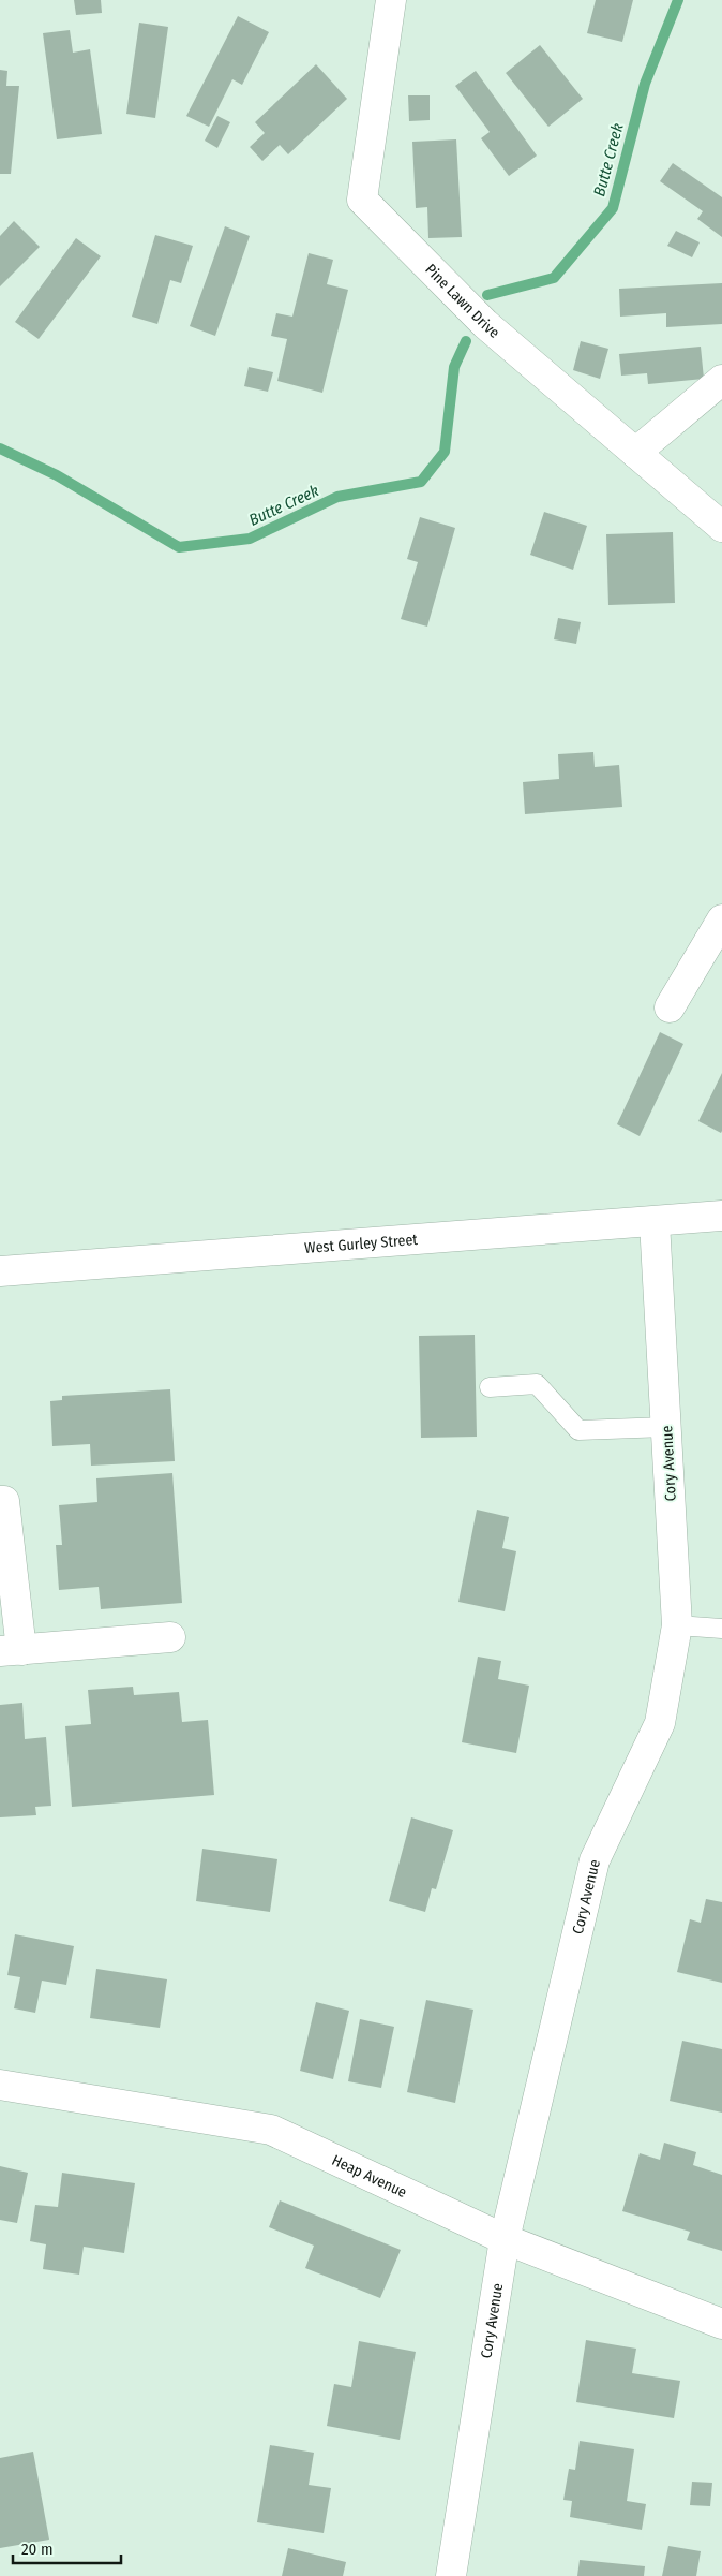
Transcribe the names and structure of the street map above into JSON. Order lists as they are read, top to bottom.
{
  "streets": {
    "street": [
      "Pine Lawn Drive",
      "West Gurley Street",
      "Cory Avenue",
      "Heap Avenue"
    ]
  },
  "crossings": [
    ["West Gurley Street", "Cory Avenue"],
    ["Cory Avenue", "Heap Avenue"]
  ],
  "water": ["Butte Creek"],
  "scale_bar": "20 m"
}
